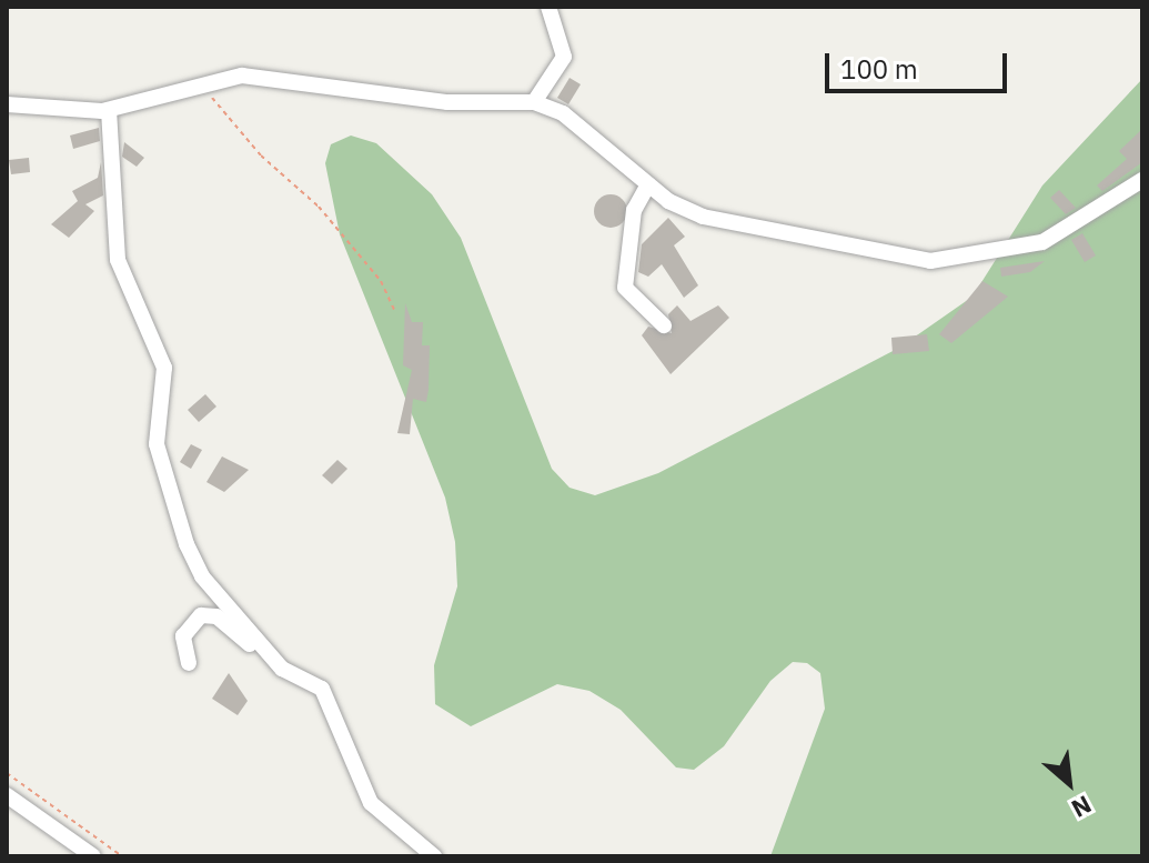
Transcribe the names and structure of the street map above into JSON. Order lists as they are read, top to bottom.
{
  "scale_bar": "100 m",
  "north": "bottom right"
}
